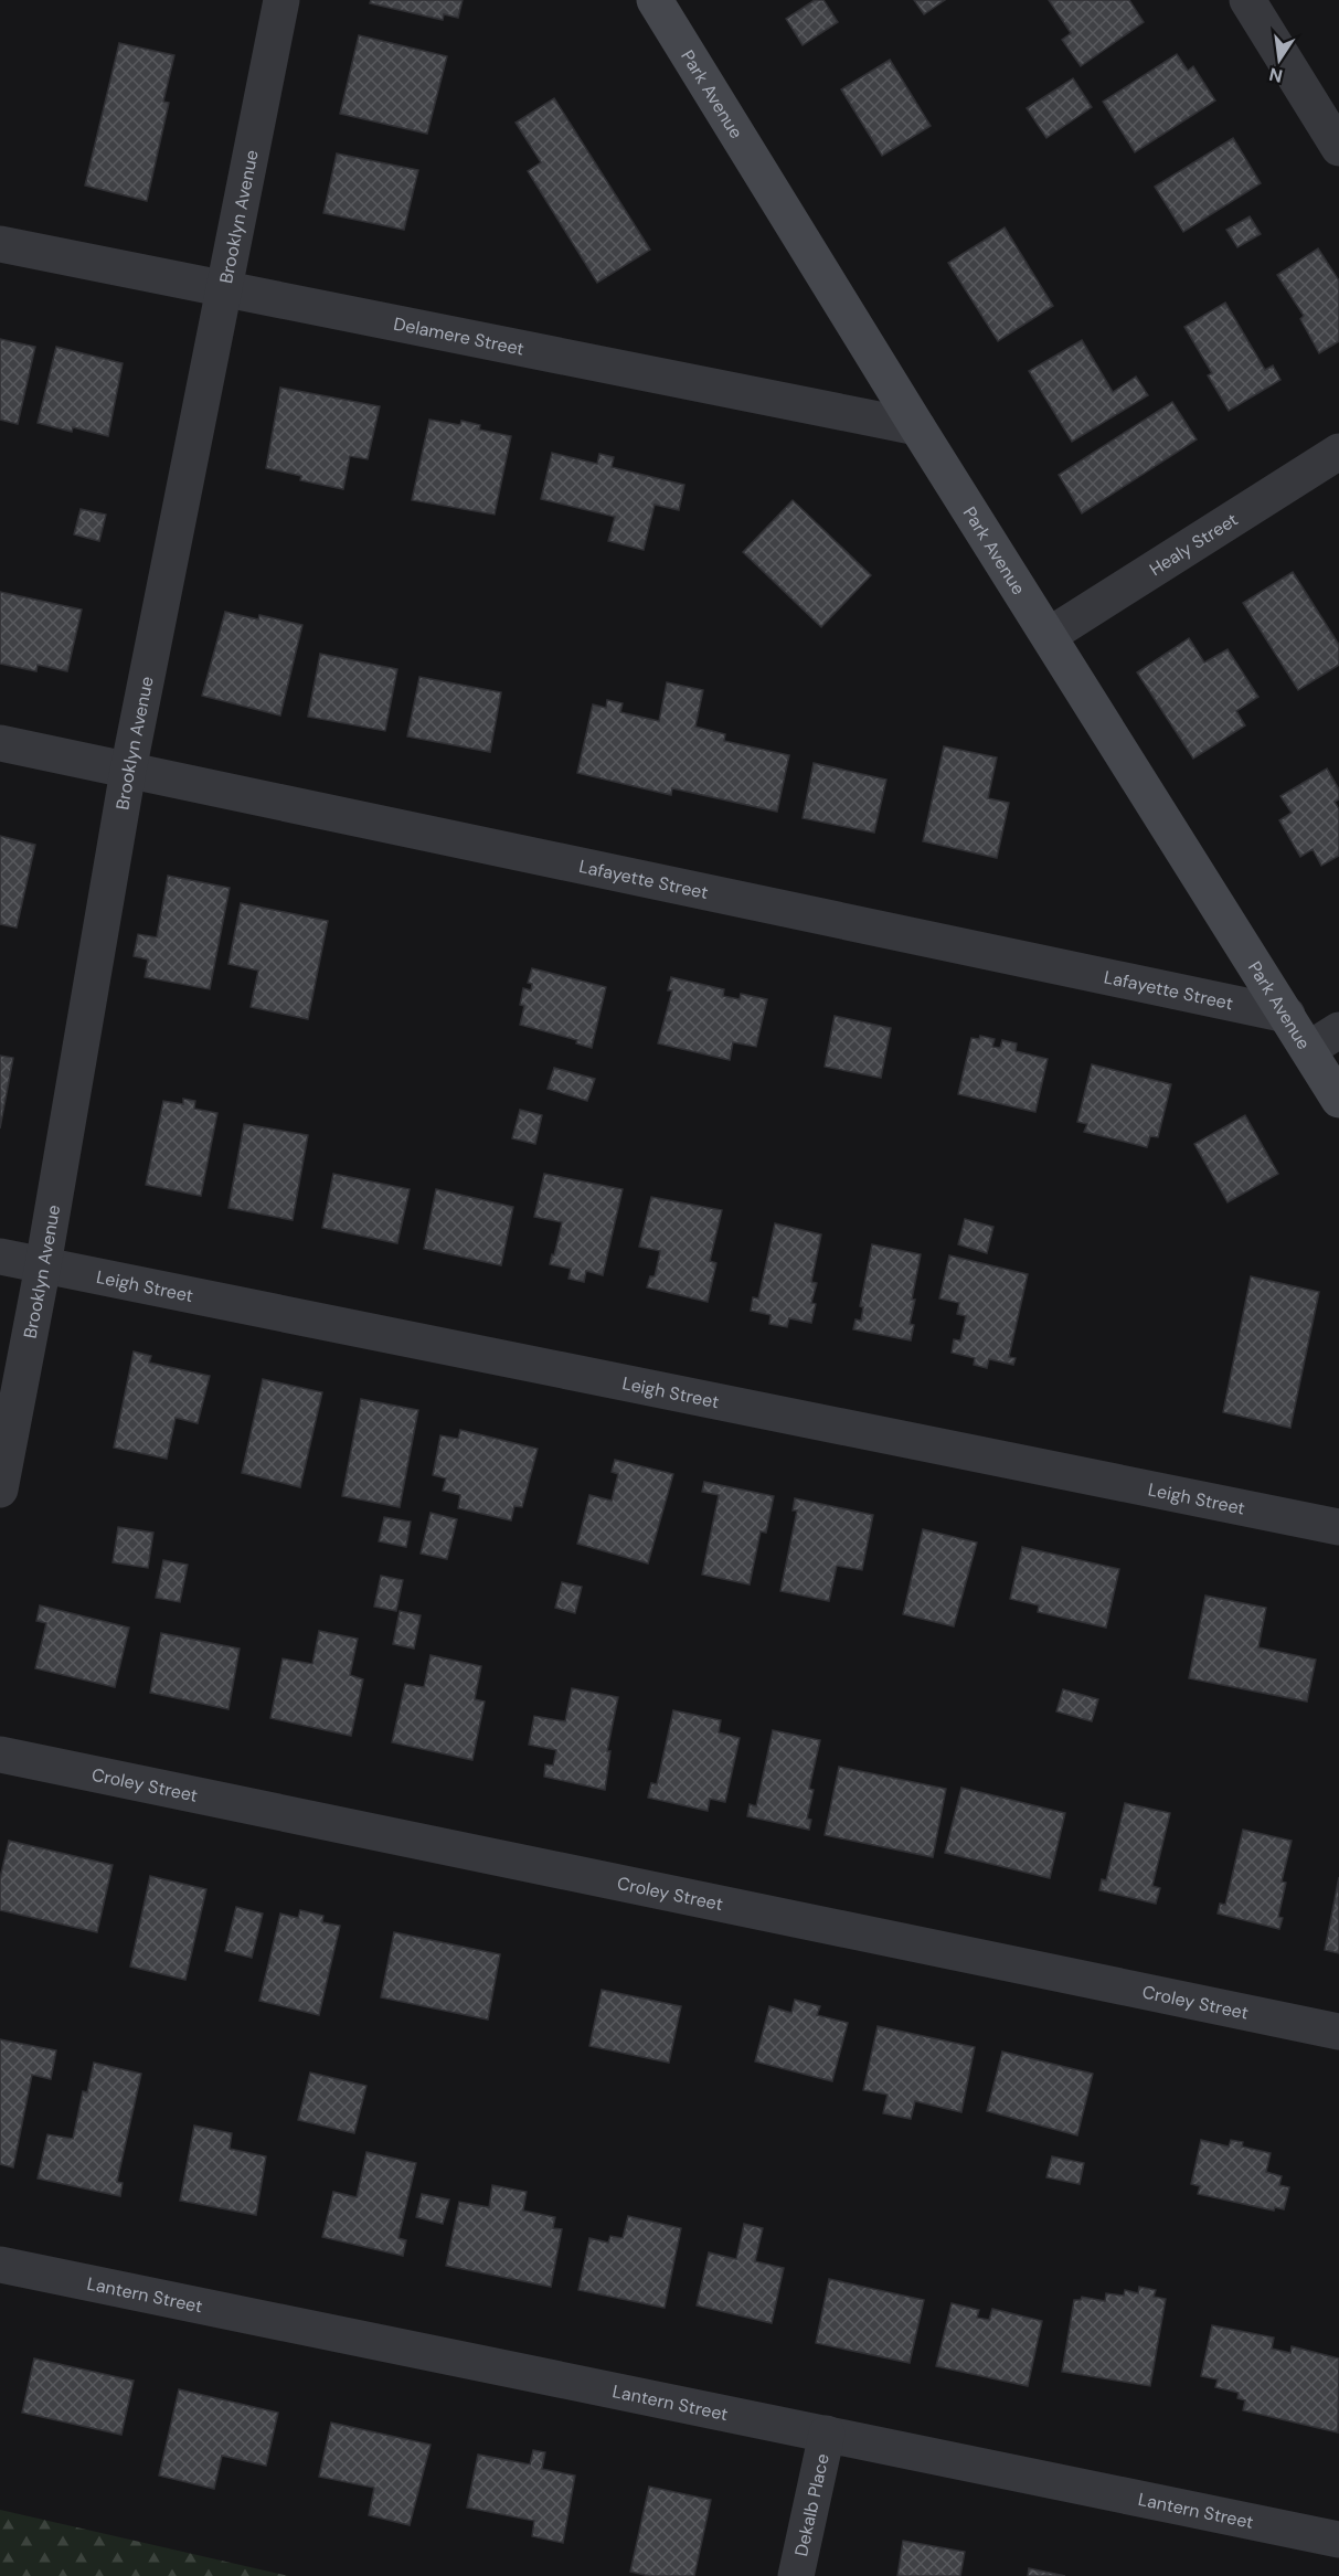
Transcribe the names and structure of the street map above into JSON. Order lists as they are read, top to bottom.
{
  "streets": {
    "main road": ["Park Avenue"],
    "street": [
      "Brooklyn Avenue",
      "Delamere Street",
      "Healy Street",
      "Lafayette Street",
      "Leigh Street",
      "Croley Street",
      "Lantern Street",
      "Dekalb Place"
    ]
  },
  "crossings": [
    ["Park Avenue", "Delamere Street"],
    ["Park Avenue", "Healy Street"],
    ["Park Avenue", "Lafayette Street"],
    ["Brooklyn Avenue", "Delamere Street"],
    ["Brooklyn Avenue", "Lafayette Street"],
    ["Brooklyn Avenue", "Leigh Street"],
    ["Lantern Street", "Dekalb Place"]
  ],
  "north": "bottom"
}
